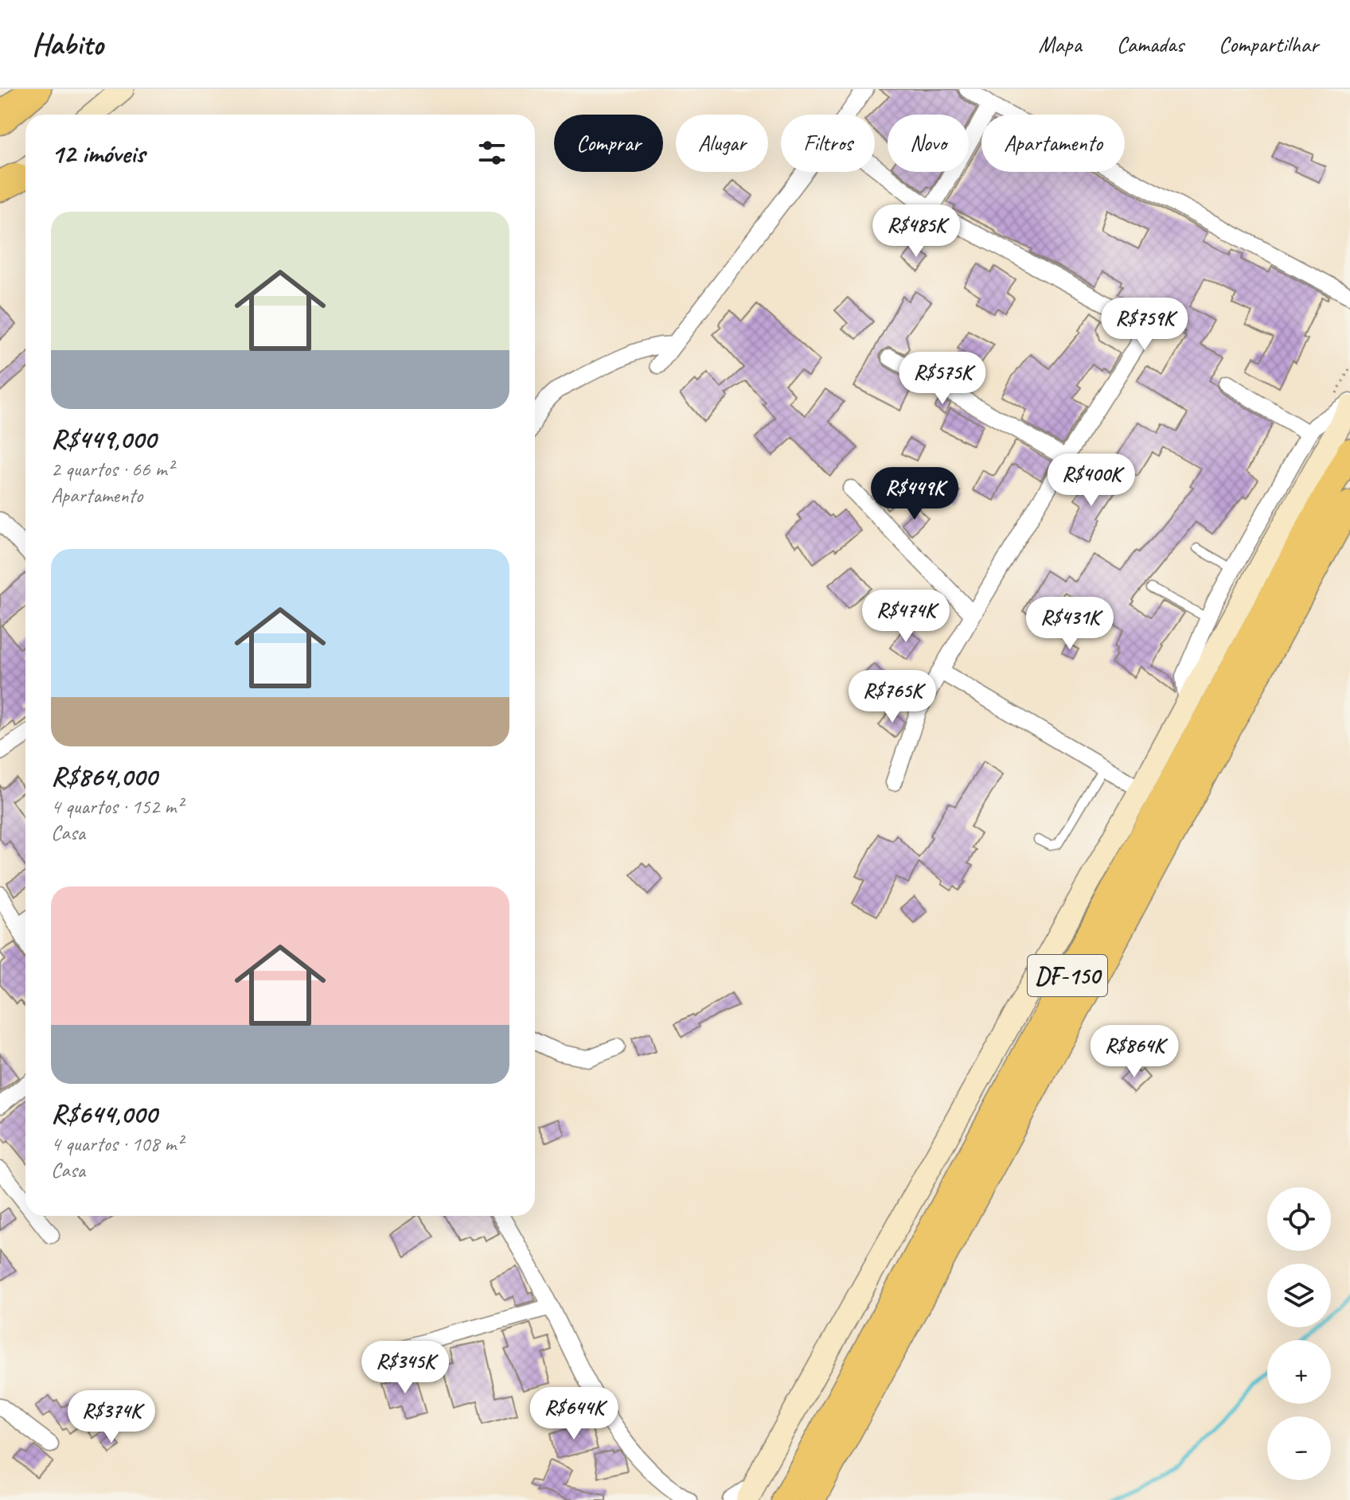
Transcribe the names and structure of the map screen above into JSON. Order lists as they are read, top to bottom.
{
  "streets": {
    "main road": ["DF-150"]
  },
  "page": {
    "header": "Habito",
    "nav": ["Mapa", "Camadas", "Compartilhar"],
    "chip": [
      "Comprar",
      "Alugar",
      "Filtros",
      "Novo",
      "Apartamento"
    ],
    "heading": "12 imóveis",
    "list": [
      {
        "name": "R$449,000",
        "note": "2 quartos · 66 m² · Apartamento"
      },
      {
        "name": "R$864,000",
        "note": "4 quartos · 152 m² · Casa"
      },
      {
        "name": "R$644,000",
        "note": "4 quartos · 108 m² · Casa"
      }
    ],
    "price": [
      "R$485K",
      "R$759K",
      "R$575K",
      "R$400K",
      "R$449K",
      "R$474K",
      "R$431K",
      "R$765K",
      "R$864K",
      "R$345K",
      "R$644K",
      "R$374K"
    ],
    "map_buttons": ["+", "−"]
  }
}
